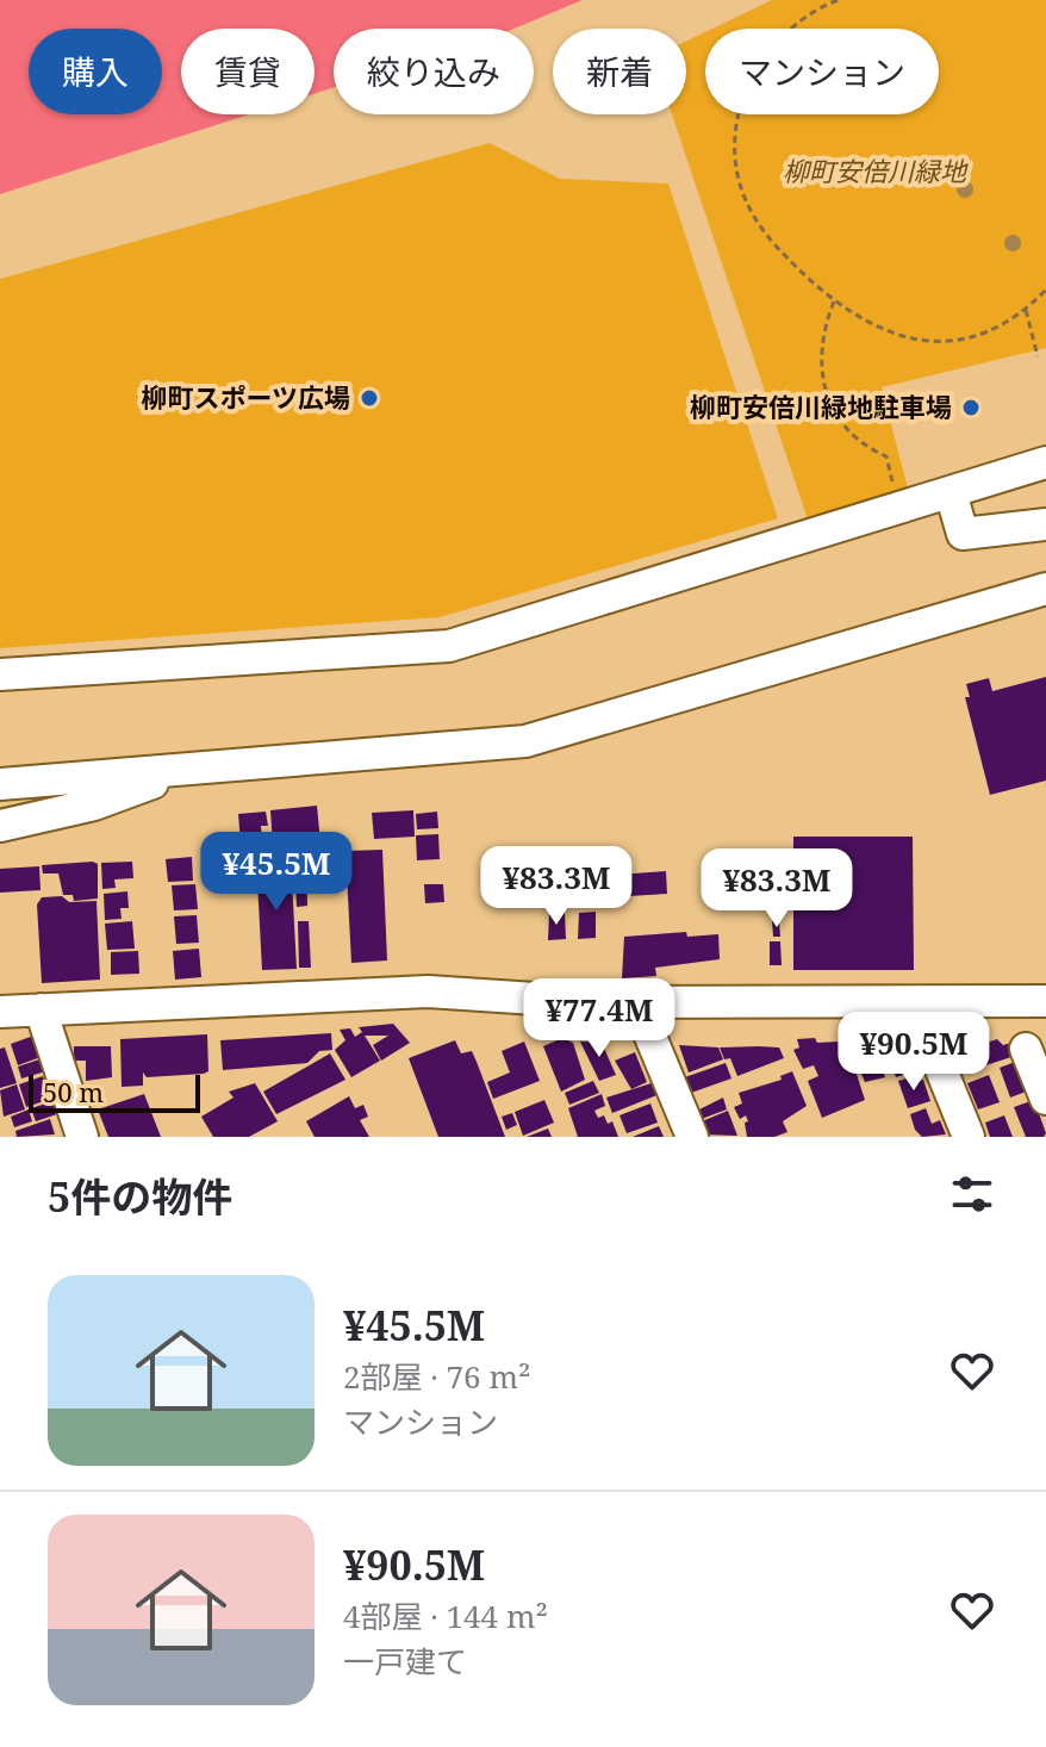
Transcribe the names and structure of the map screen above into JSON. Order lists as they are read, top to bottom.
{
  "parks": ["柳町安倍川緑地"],
  "places": ["柳町スポーツ広場", "柳町安倍川緑地駐車場"],
  "scale_bar": "50 m",
  "page": {
    "chip": [
      "購入",
      "賃貸",
      "絞り込み",
      "新着",
      "マンション"
    ],
    "price": [
      "¥45.5M",
      "¥83.3M",
      "¥83.3M",
      "¥77.4M",
      "¥90.5M"
    ],
    "scale": "50 m",
    "heading": "5件の物件",
    "list": [
      {
        "name": "¥45.5M",
        "note": "2部屋 · 76 m² · マンション"
      },
      {
        "name": "¥90.5M",
        "note": "4部屋 · 144 m² · 一戸建て"
      }
    ]
  }
}
